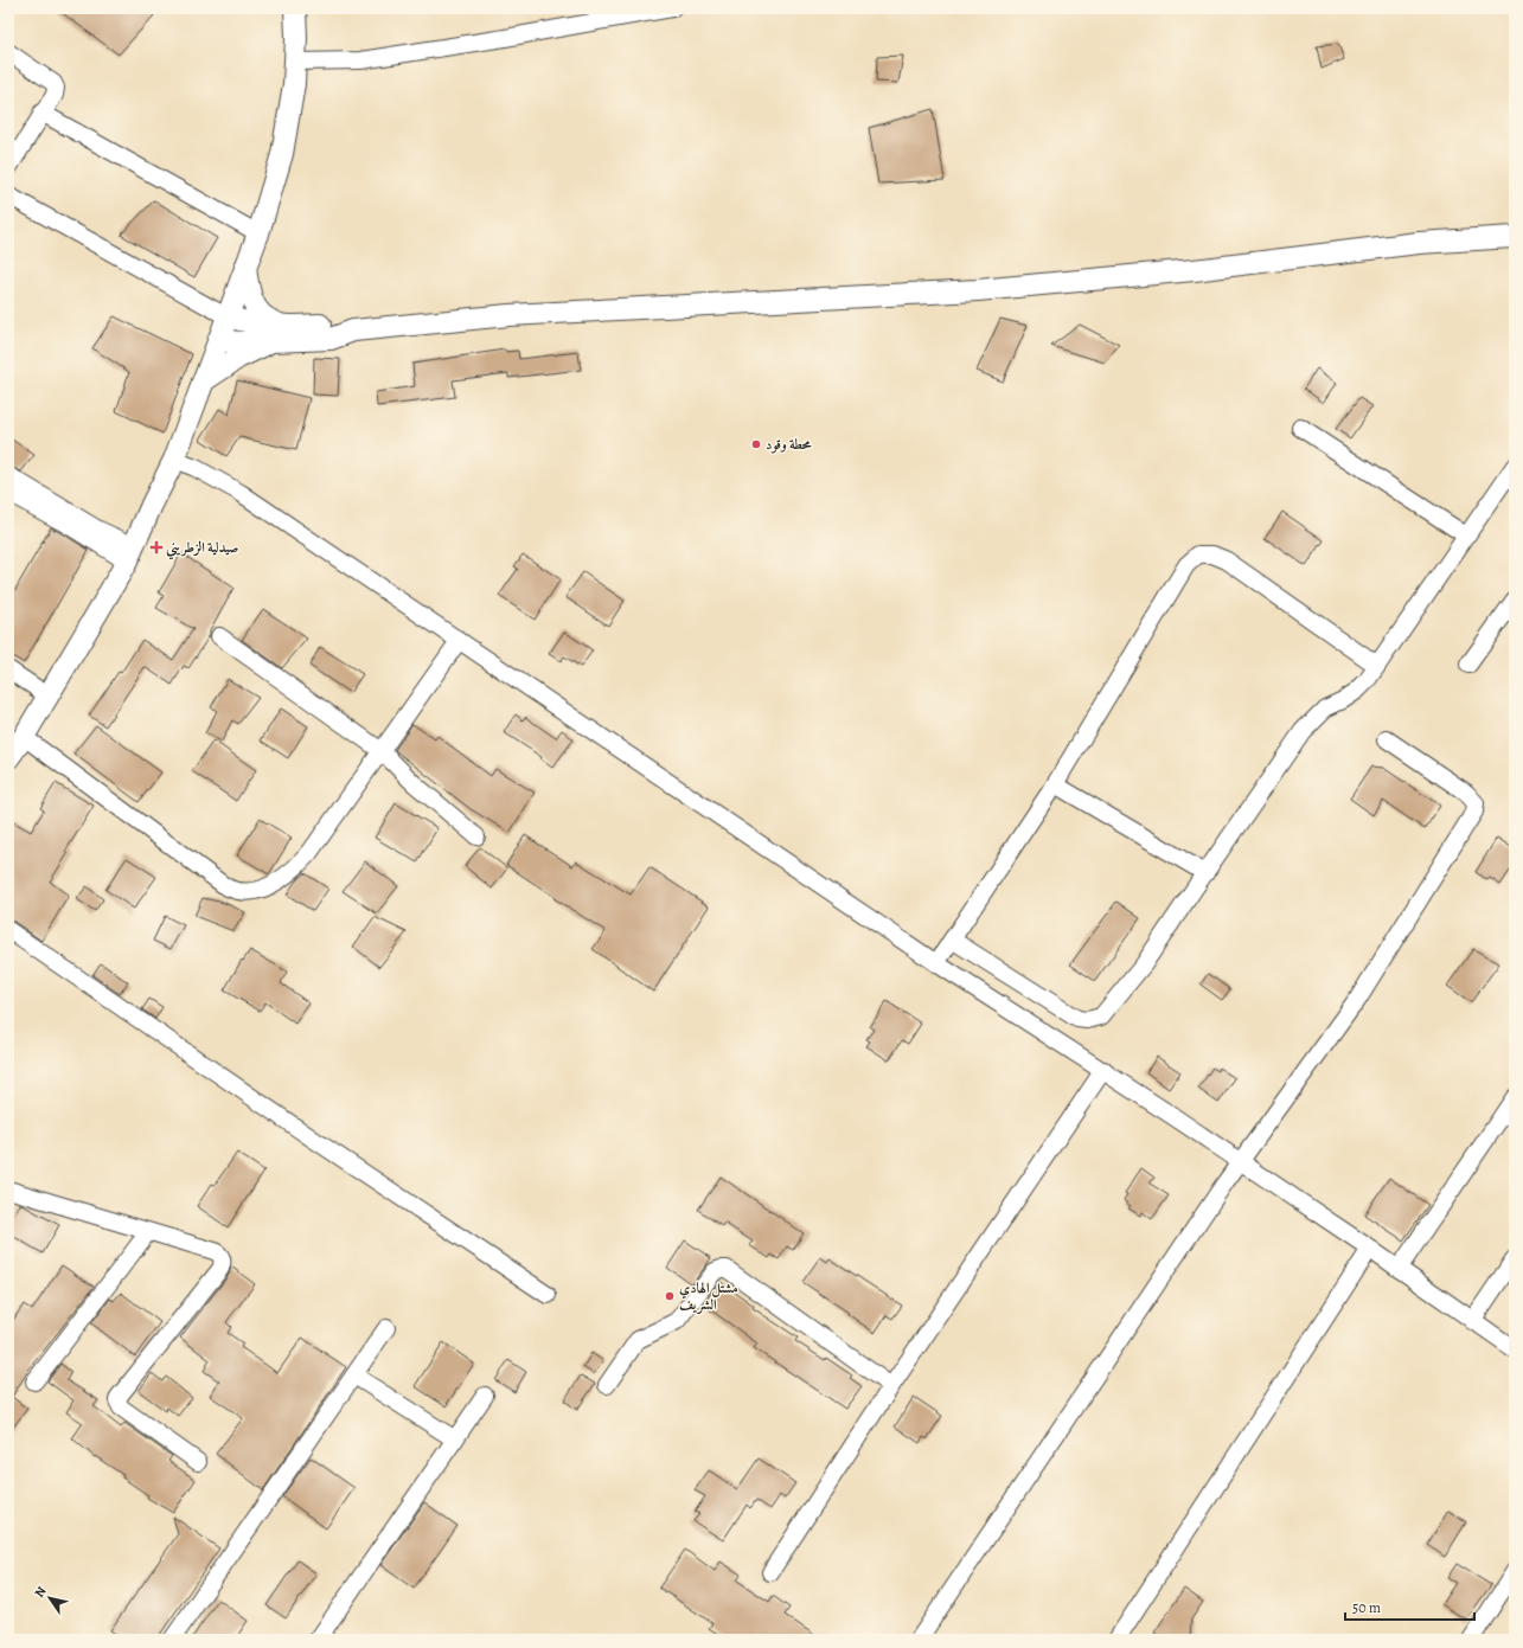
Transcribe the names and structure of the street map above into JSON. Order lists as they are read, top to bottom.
{
  "places": {
    "other": ["محطة وقود", "مشتل الهادي الشريف"],
    "health": ["صيدلية الزطريني"]
  },
  "scale_bar": "50 m",
  "north": "top left"
}
